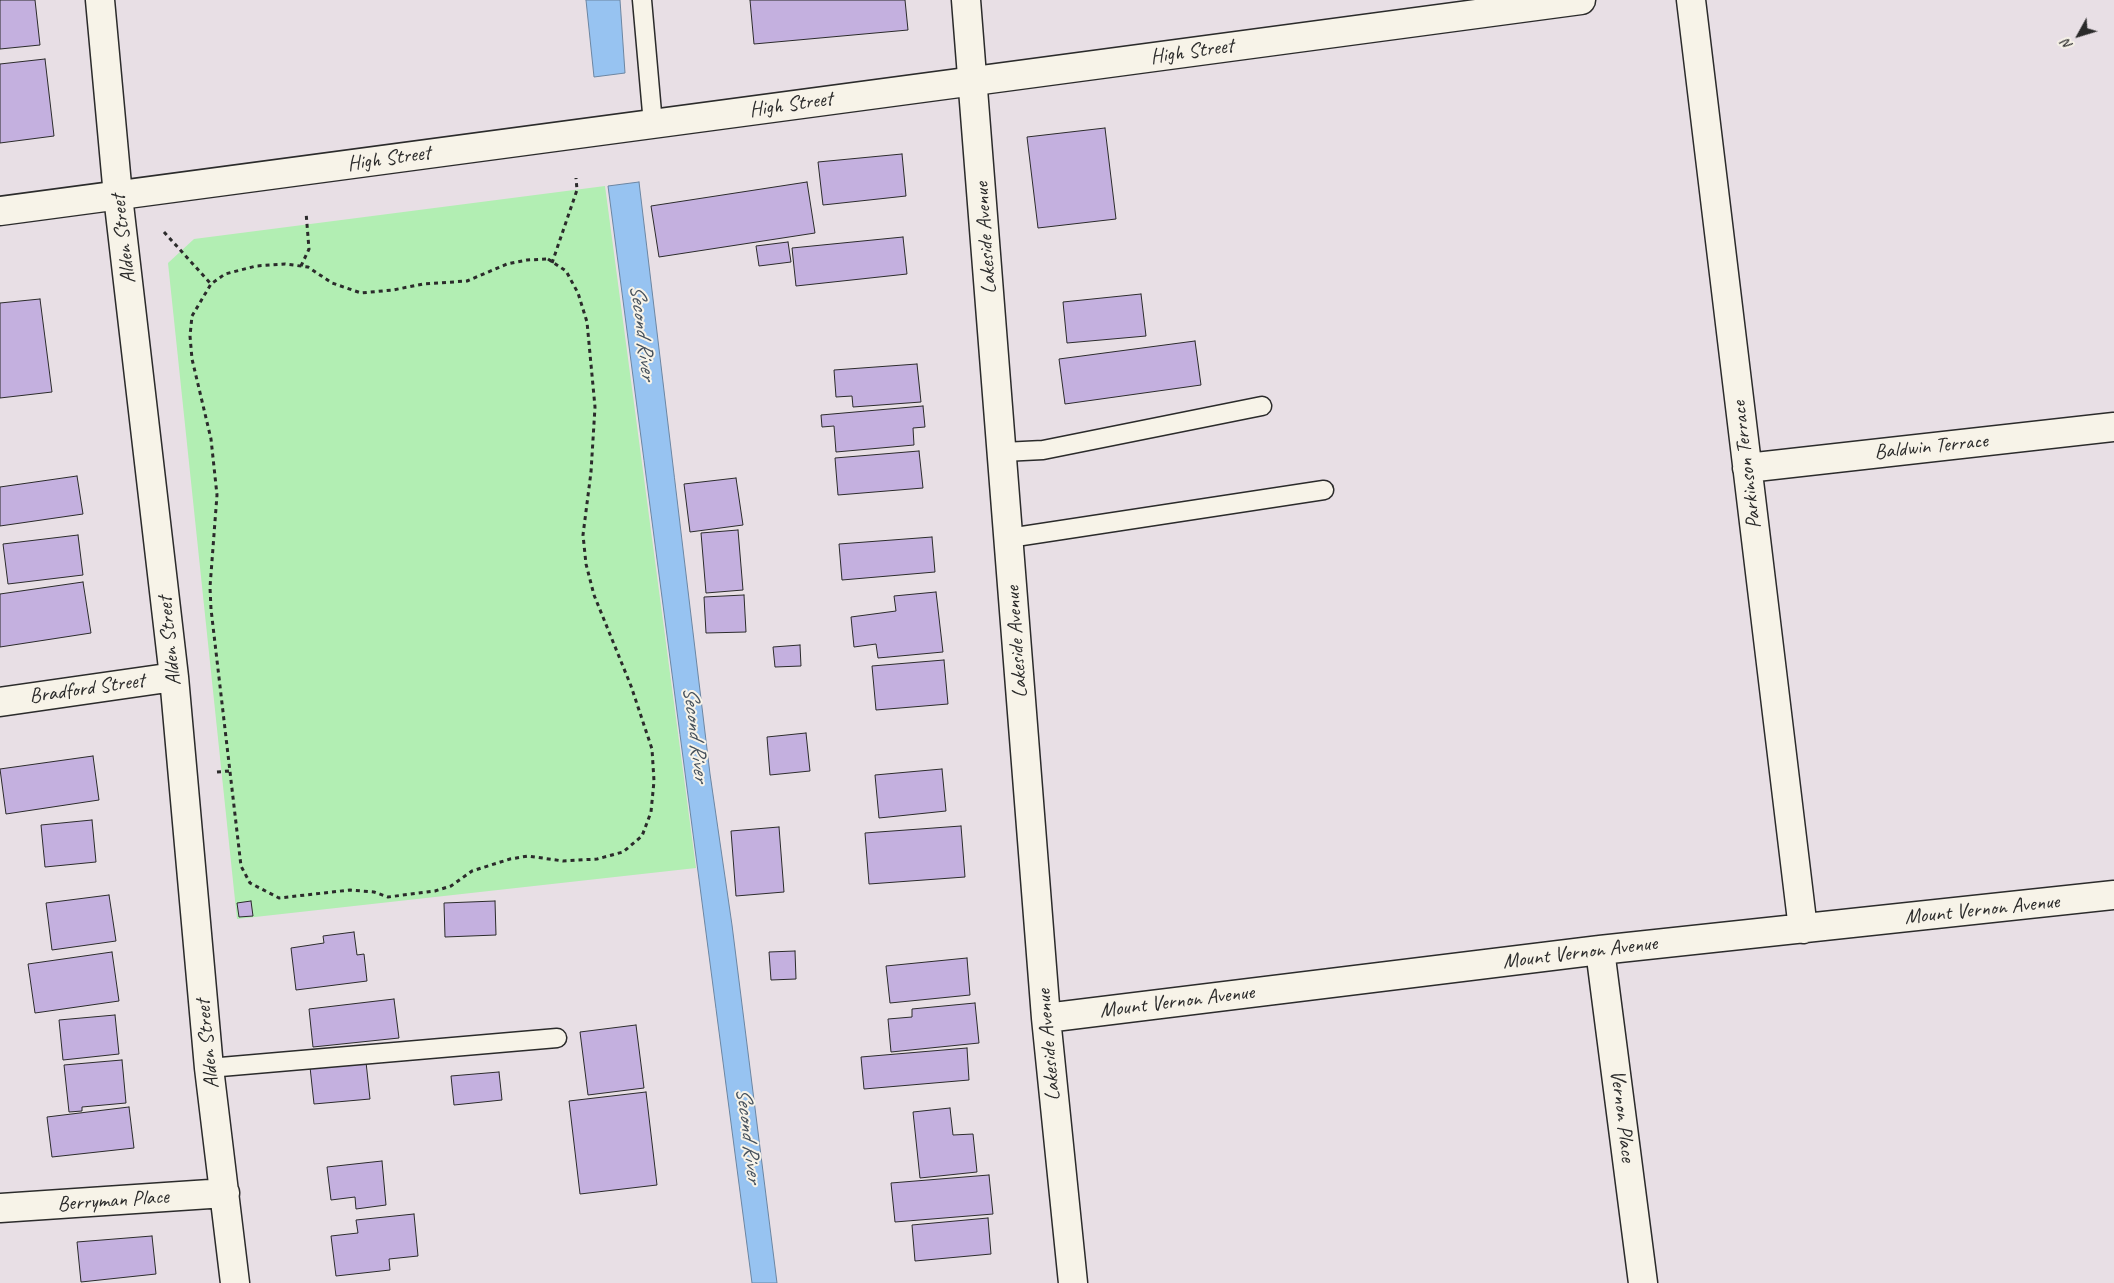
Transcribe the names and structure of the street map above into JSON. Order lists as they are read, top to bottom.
{
  "streets": {
    "street": [
      "High Street",
      "Lakeside Avenue",
      "Alden Street",
      "Baldwin Terrace",
      "Parkinson Terrace",
      "Bradford Street",
      "Mount Vernon Avenue",
      "Vernon Place",
      "Berryman Place"
    ]
  },
  "crossings": [
    ["High Street", "Lakeside Avenue"],
    ["High Street", "Alden Street"],
    ["Lakeside Avenue", "Mount Vernon Avenue"],
    ["Alden Street", "Bradford Street"],
    ["Alden Street", "Berryman Place"],
    ["Baldwin Terrace", "Parkinson Terrace"],
    ["Parkinson Terrace", "Mount Vernon Avenue"],
    ["Mount Vernon Avenue", "Vernon Place"]
  ],
  "water": ["Second River"],
  "north": "bottom left"
}
